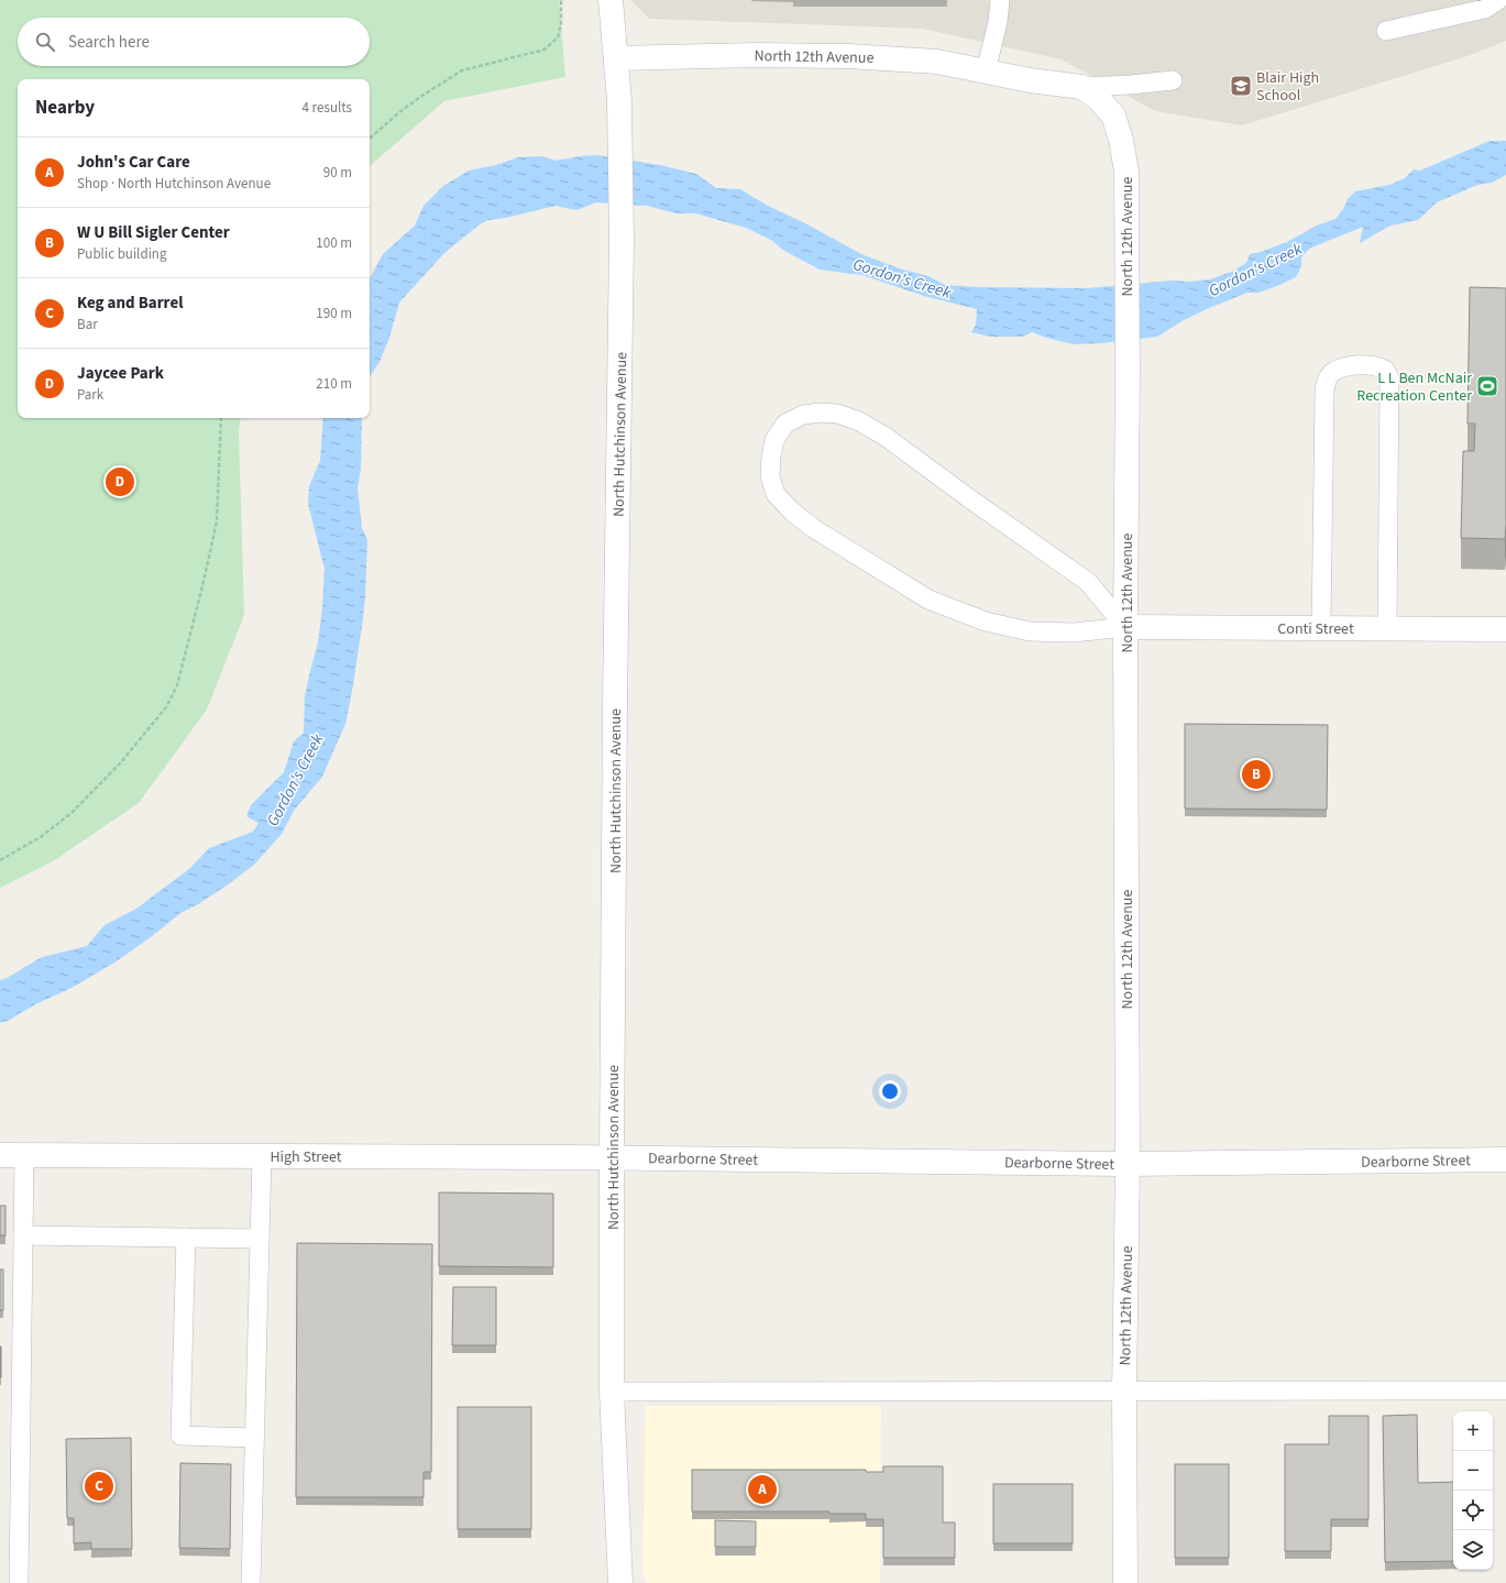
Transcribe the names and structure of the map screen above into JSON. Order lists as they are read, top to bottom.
{
  "streets": {
    "street": [
      "North 12th Avenue",
      "North Hutchinson Avenue",
      "Conti Street",
      "High Street",
      "Dearborne Street"
    ]
  },
  "crossings": [
    ["North 12th Avenue", "North Hutchinson Avenue"],
    ["North 12th Avenue", "Conti Street"],
    ["North 12th Avenue", "Dearborne Street"],
    ["North Hutchinson Avenue", "High Street"],
    ["North Hutchinson Avenue", "Dearborne Street"],
    ["High Street", "Dearborne Street"]
  ],
  "water": ["Gordon's Creek"],
  "places": {
    "school or university": ["Blair High School"],
    "sports": ["L L Ben McNair Recreation Center"]
  },
  "page": {
    "search": "Search here",
    "heading": ["Nearby", "4 results"],
    "list": [
      {
        "mark": "A",
        "name": "John's Car Care",
        "note": "Shop · North Hutchinson Avenue",
        "value": "90 m"
      },
      {
        "mark": "B",
        "name": "W U Bill Sigler Center",
        "note": "Public building",
        "value": "100 m"
      },
      {
        "mark": "C",
        "name": "Keg and Barrel",
        "note": "Bar",
        "value": "190 m"
      },
      {
        "mark": "D",
        "name": "Jaycee Park",
        "note": "Park",
        "value": "210 m"
      }
    ],
    "pins": [
      "D",
      "B",
      "C",
      "A"
    ],
    "map_buttons": ["+", "−"]
  }
}
